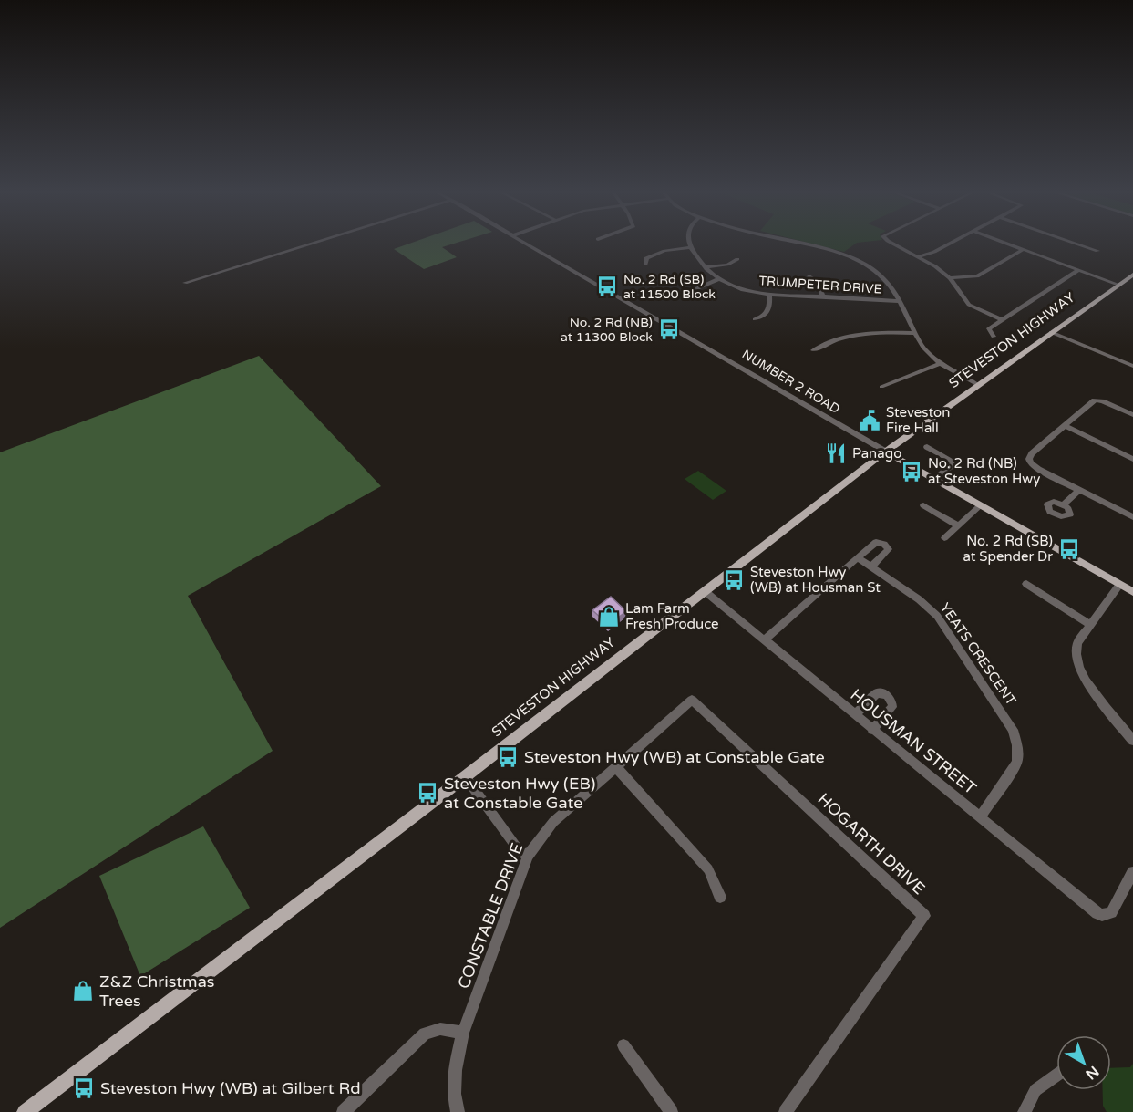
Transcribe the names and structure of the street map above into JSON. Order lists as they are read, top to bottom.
{
  "streets": {
    "main road": ["STEVESTON HIGHWAY", "NUMBER 2 ROAD"],
    "street": [
      "TRUMPETER DRIVE",
      "YEATS CRESCENT",
      "HOUSMAN STREET",
      "HOGARTH DRIVE",
      "CONSTABLE DRIVE"
    ]
  },
  "crossings": [
    ["STEVESTON HIGHWAY", "NUMBER 2 ROAD"],
    ["STEVESTON HIGHWAY", "HOUSMAN STREET"],
    ["YEATS CRESCENT", "HOUSMAN STREET"],
    ["HOGARTH DRIVE", "CONSTABLE DRIVE"]
  ],
  "places": {
    "bus stop": [
      "No. 2 Rd (SB) at 11500 Block",
      "No. 2 Rd (NB) at 11300 Block",
      "No. 2 Rd (NB) at Steveston Hwy",
      "No. 2 Rd (SB) at Spender Dr",
      "Steveston Hwy (WB) at Housman St",
      "Steveston Hwy (WB) at Constable Gate",
      "Steveston Hwy (EB) at Constable Gate",
      "Steveston Hwy (WB) at Gilbert Rd"
    ],
    "public building": ["Steveston Fire Hall"],
    "restaurant": ["Panago"],
    "shop": ["Lam Farm Fresh Produce", "Z&Z Christmas Trees"]
  },
  "north": "bottom right"
}
